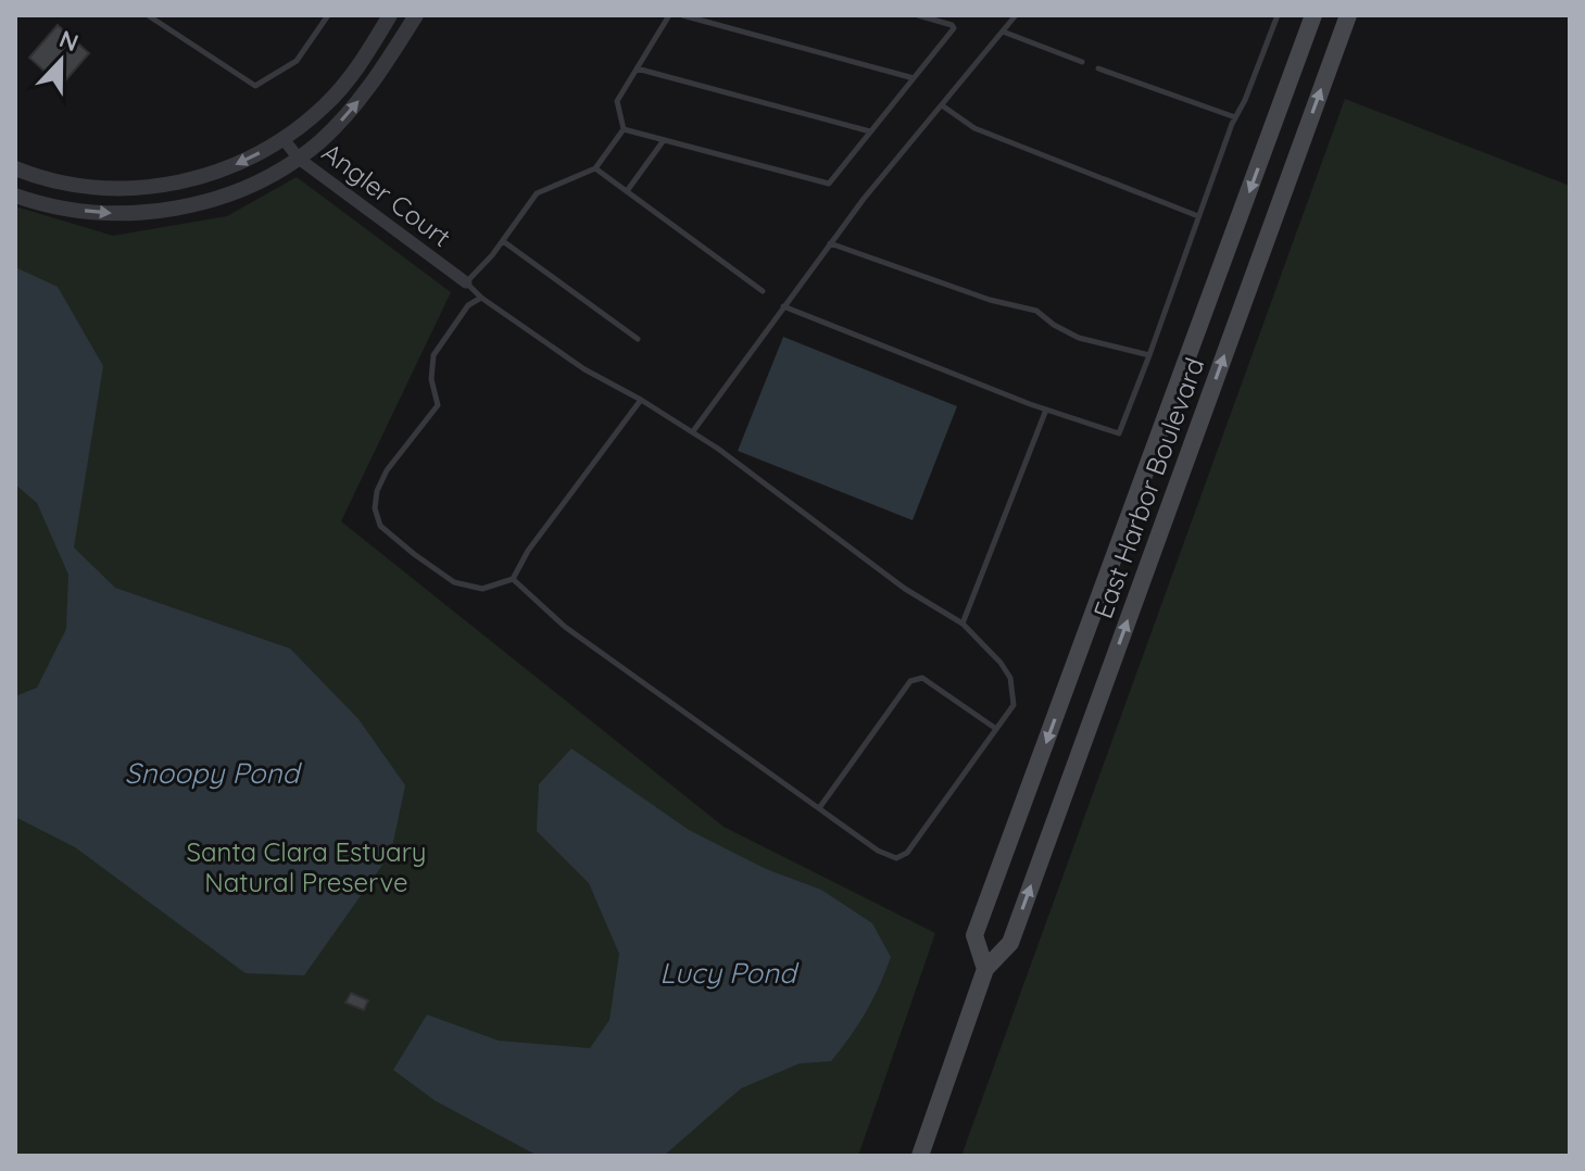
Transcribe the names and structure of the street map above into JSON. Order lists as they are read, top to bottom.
{
  "streets": {
    "main road": ["East Harbor Boulevard"],
    "street": ["Angler Court"]
  },
  "water": ["Snoopy Pond", "Lucy Pond"],
  "parks": ["Santa Clara Estuary Natural Preserve"],
  "north": "top"
}
